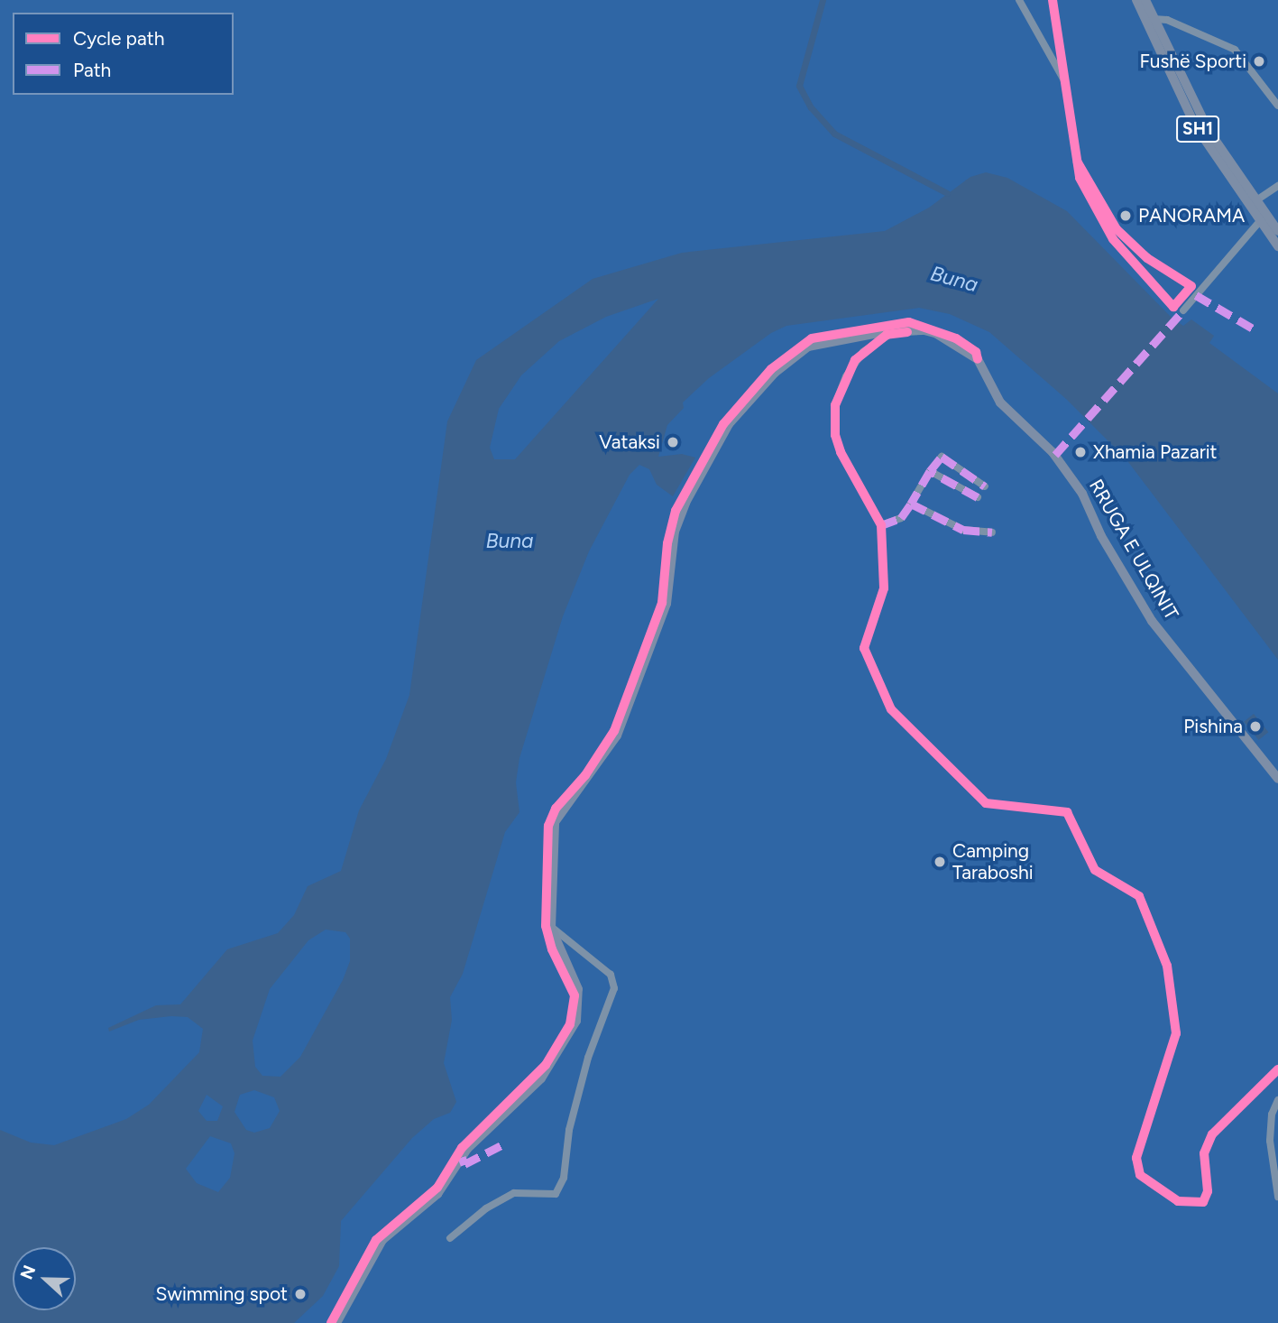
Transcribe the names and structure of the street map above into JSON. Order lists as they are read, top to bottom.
{
  "streets": {
    "main road": ["SH1", "RRUGA E ULQINIT"]
  },
  "water": ["Buna"],
  "places": [
    "Fushë Sporti",
    "PANORAMA",
    "Vataksi",
    "Xhamia Pazarit",
    "Pishina",
    "Camping Taraboshi",
    "Swimming spot"
  ],
  "legend": ["Cycle path", "Path"],
  "north": "left"
}
